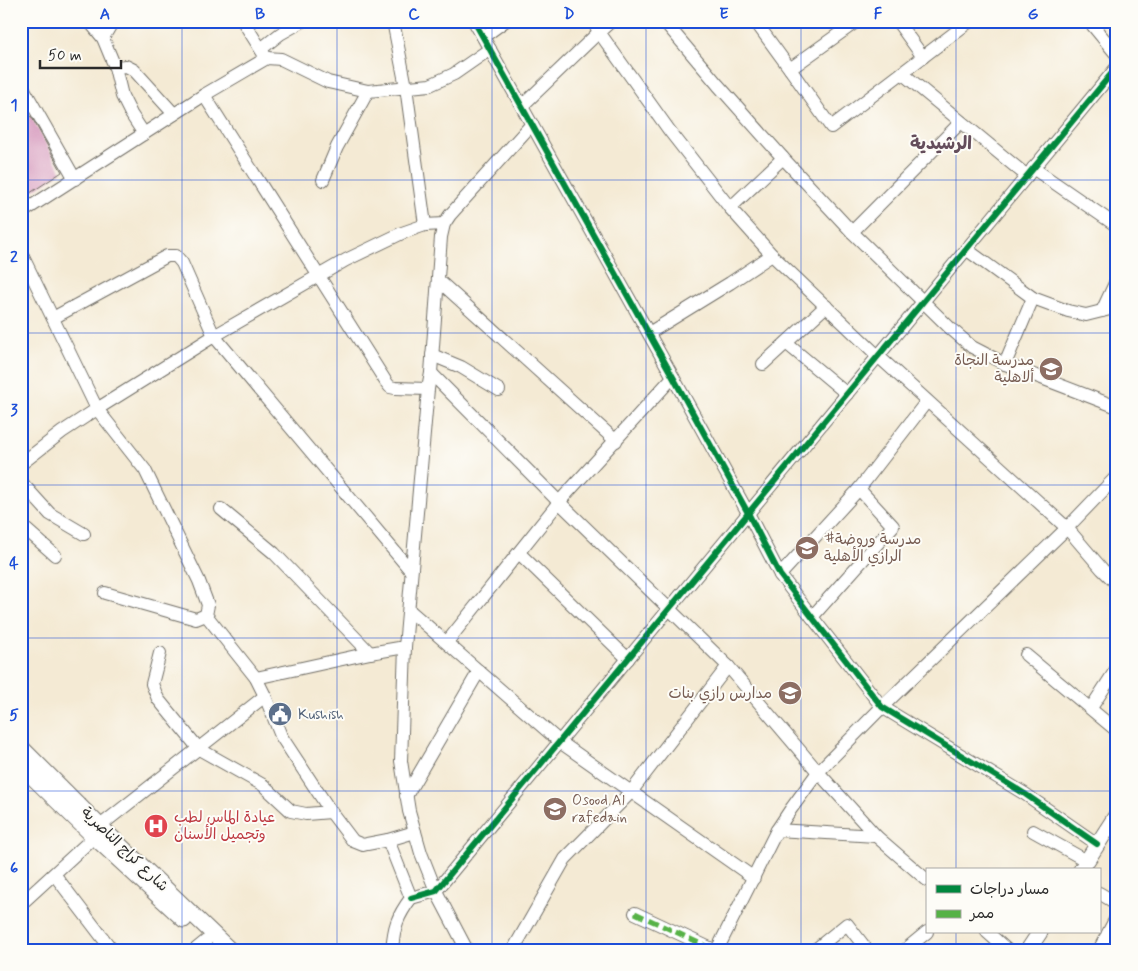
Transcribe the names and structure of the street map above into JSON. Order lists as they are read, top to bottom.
{
  "streets": {
    "main road": ["شارع كراج الناصرية"]
  },
  "districts": ["الرشيدية"],
  "places": {
    "school or university": [
      "مدرسة النجاة ألاهلية",
      "#مدرسة وروضة الرازي الأهلية",
      "مدارس رازي بنات",
      "Osood Al rafedain"
    ],
    "public building": ["Kushish"],
    "hospital": ["عيادة الماس لطب وتجميل الأسنان"]
  },
  "legend": ["مسار دراجات", "ممر"],
  "scale_bar": "50 m",
  "grid": {
    "columns": [
      "A",
      "B",
      "C",
      "D",
      "E",
      "F",
      "G"
    ],
    "rows": [
      "1",
      "2",
      "3",
      "4",
      "5",
      "6"
    ]
  }
}
